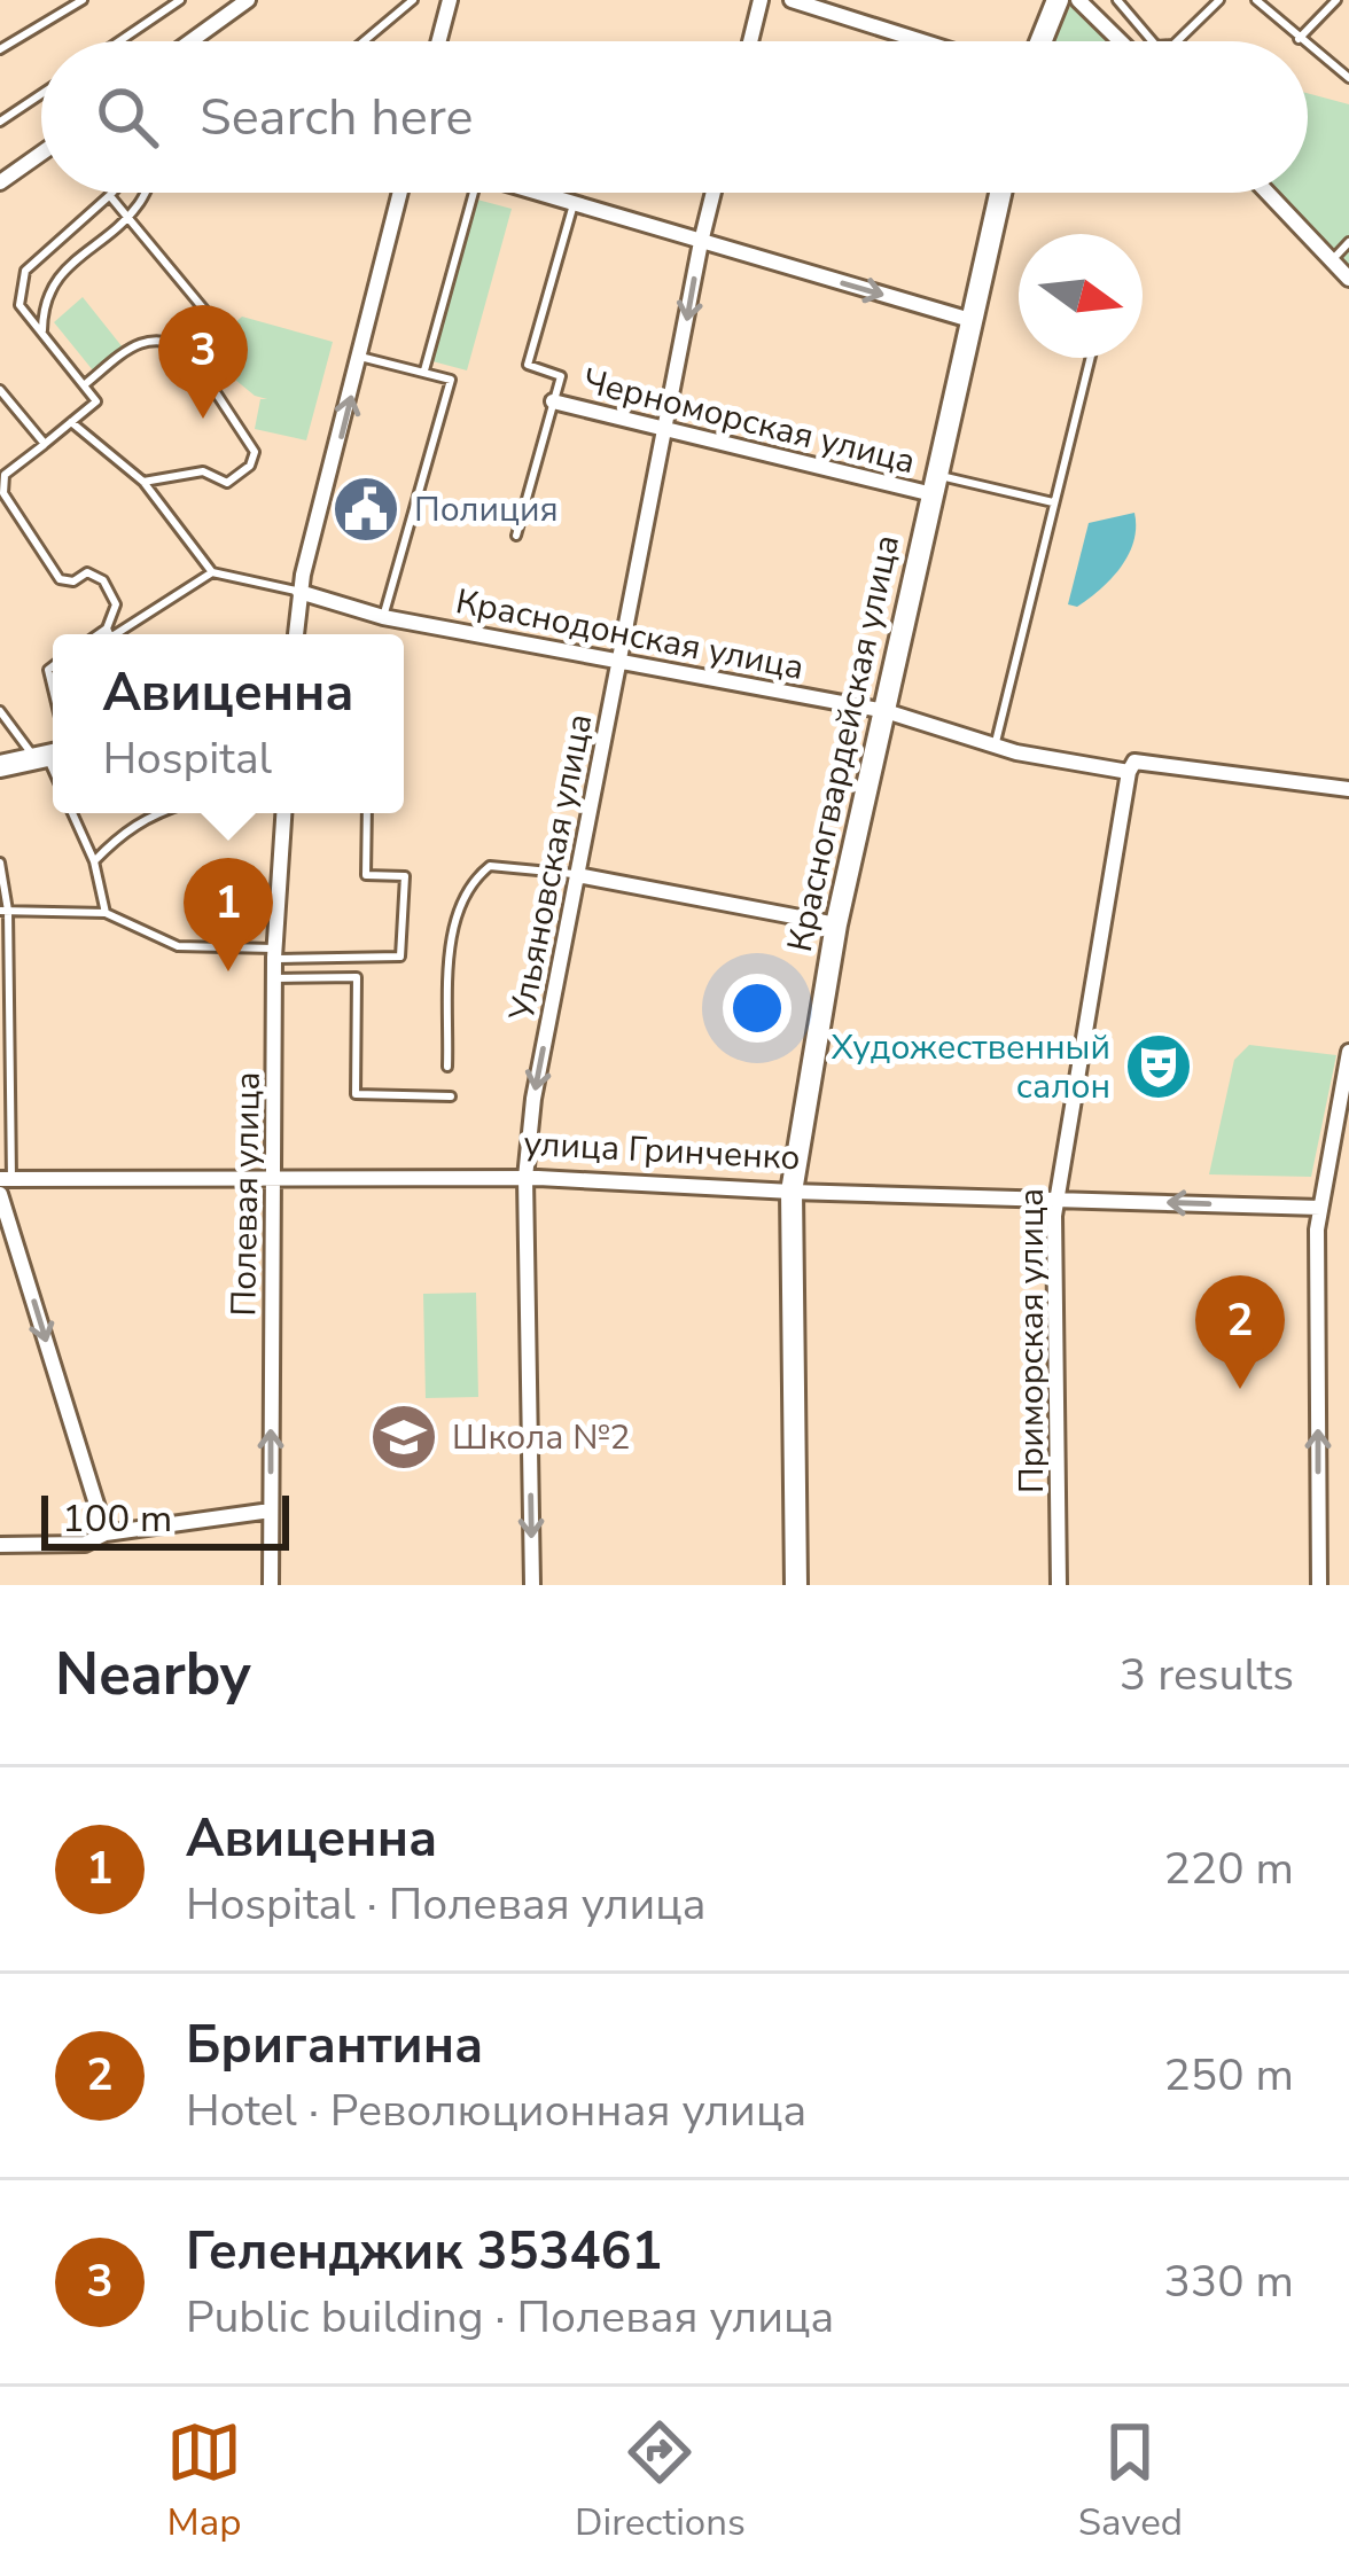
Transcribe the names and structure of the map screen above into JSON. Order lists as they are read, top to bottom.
{
  "streets": {
    "street": [
      "Черноморская улица",
      "Краснодонская улица",
      "Красногвардейская улица",
      "Ульяновская улица",
      "улица Гринченко",
      "Полевая улица",
      "Приморская улица"
    ]
  },
  "crossings": [
    ["Черноморская улица", "Красногвардейская улица"],
    ["Черноморская улица", "Ульяновская улица"],
    ["Краснодонская улица", "Красногвардейская улица"],
    ["Краснодонская улица", "Ульяновская улица"],
    ["Краснодонская улица", "Приморская улица"],
    ["Красногвардейская улица", "улица Гринченко"],
    ["Ульяновская улица", "улица Гринченко"],
    ["улица Гринченко", "Полевая улица"],
    ["улица Гринченко", "Приморская улица"]
  ],
  "one_way": ["Ульяновская улица", "Полевая улица"],
  "places": {
    "public building": ["Полиция"],
    "theatre": ["Художественный салон"],
    "school or university": ["Школа №2"]
  },
  "scale_bar": "100 m",
  "north": "right",
  "page": {
    "search": "Search here",
    "pins": ["3", "1", "2"],
    "popup": ["Авиценна", "Hospital"],
    "scale": "100 m",
    "heading": ["Nearby", "3 results"],
    "list": [
      {
        "mark": "1",
        "name": "Авиценна",
        "note": "Hospital · Полевая улица",
        "value": "220 m"
      },
      {
        "mark": "2",
        "name": "Бригантина",
        "note": "Hotel · Революционная улица",
        "value": "250 m"
      },
      {
        "mark": "3",
        "name": "Геленджик 353461",
        "note": "Public building · Полевая улица",
        "value": "330 m"
      }
    ],
    "nav": ["Map", "Directions", "Saved"]
  }
}
